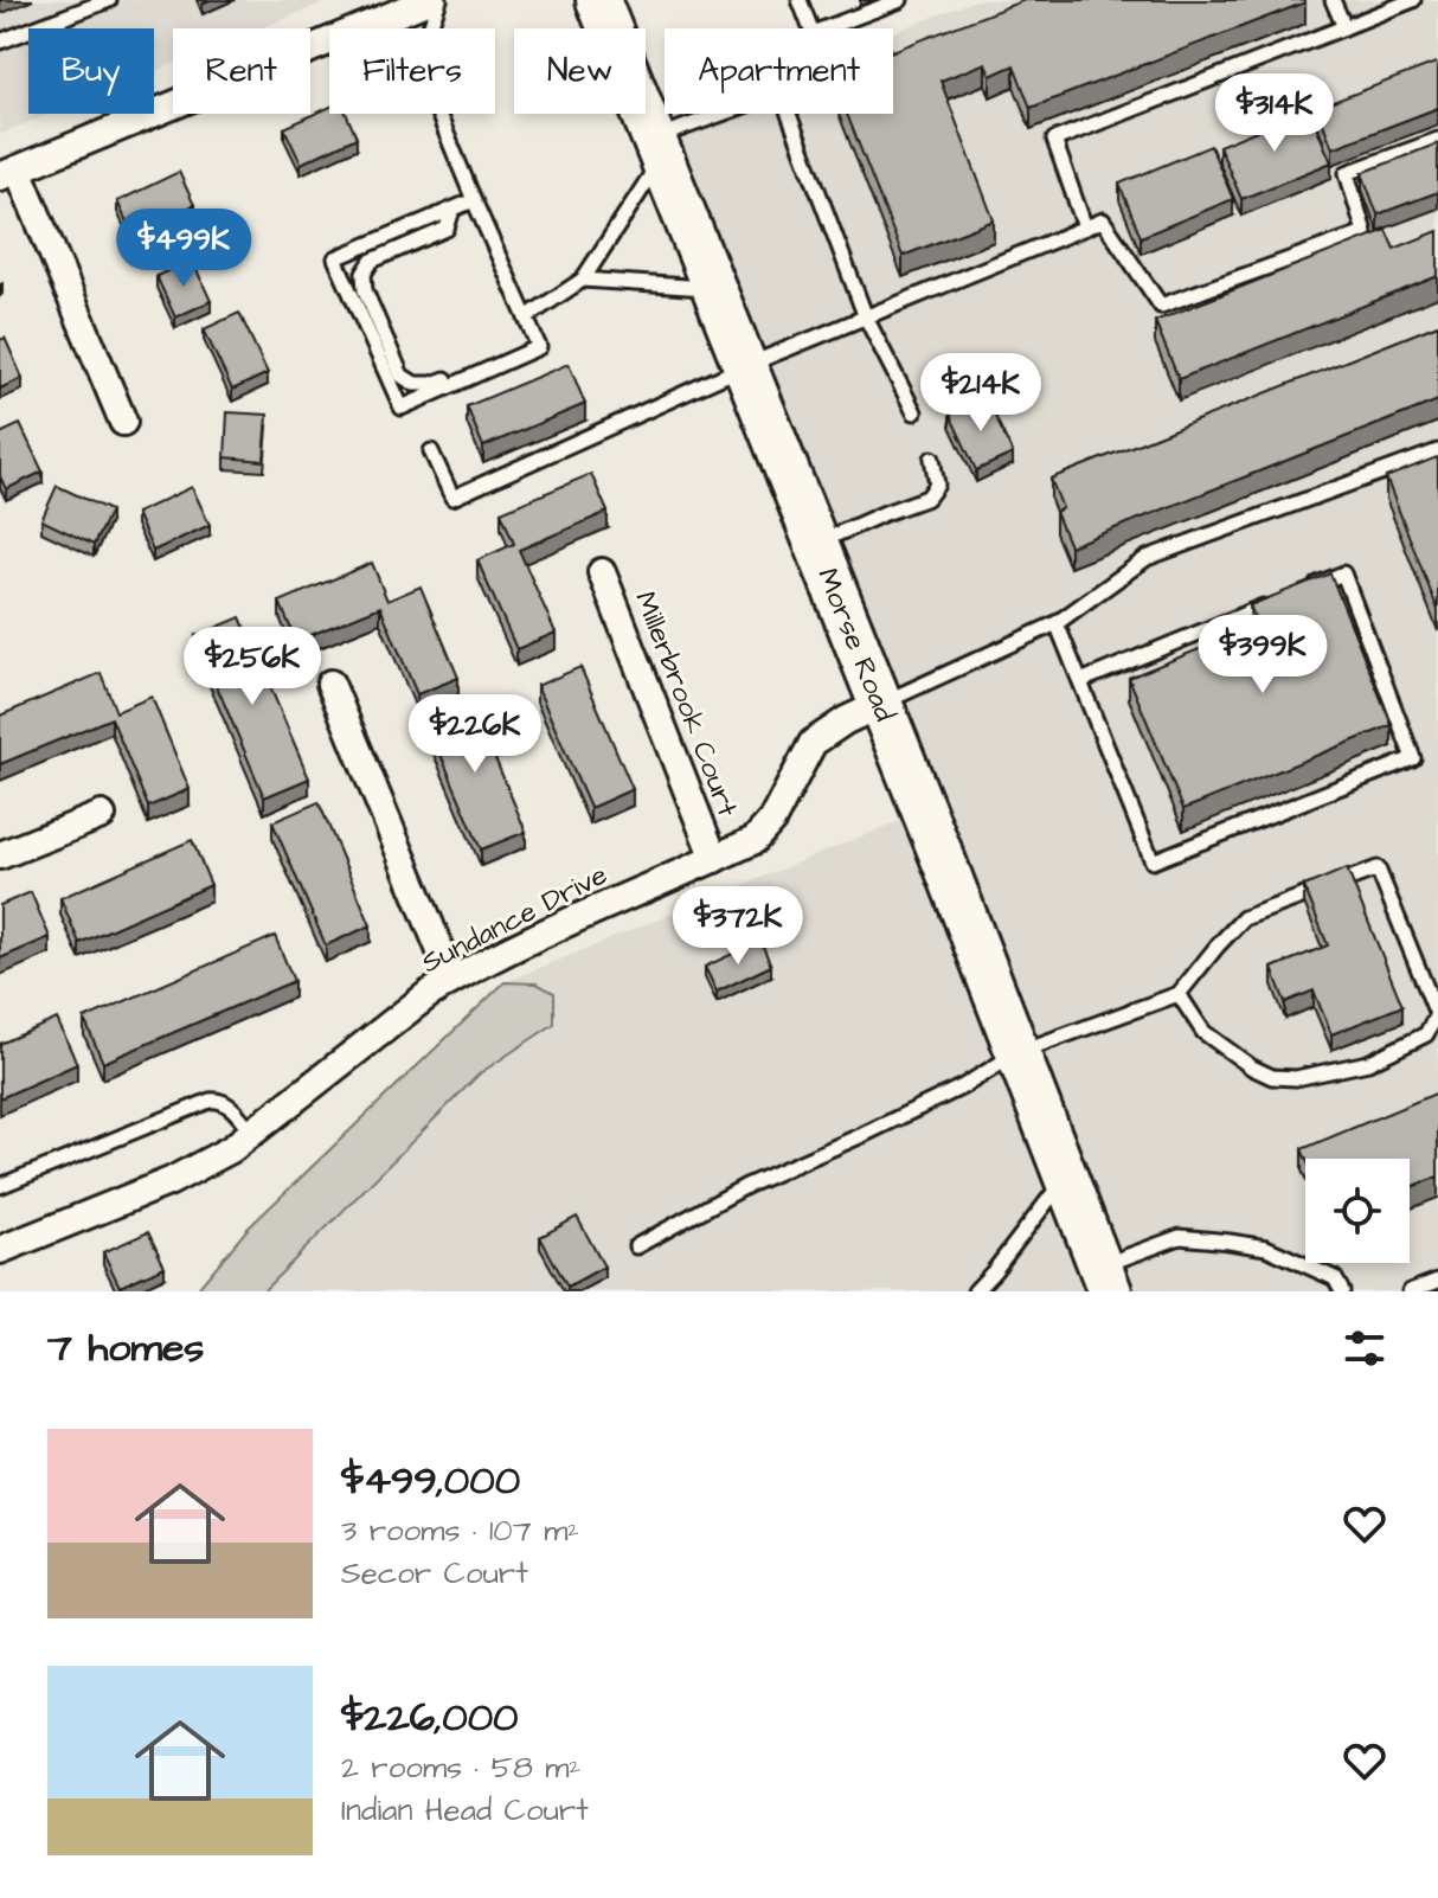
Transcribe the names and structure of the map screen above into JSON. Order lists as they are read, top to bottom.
{
  "streets": {
    "main road": ["Morse Road"],
    "street": ["Millerbrook Court", "Sundance Drive"]
  },
  "crossings": [
    ["Morse Road", "Sundance Drive"],
    ["Millerbrook Court", "Sundance Drive"]
  ],
  "page": {
    "chip": [
      "Buy",
      "Rent",
      "Filters",
      "New",
      "Apartment"
    ],
    "price": [
      "$314K",
      "$499K",
      "$214K",
      "$399K",
      "$256K",
      "$226K",
      "$372K"
    ],
    "heading": "7 homes",
    "list": [
      {
        "name": "$499,000",
        "note": "3 rooms · 107 m² · Secor Court"
      },
      {
        "name": "$226,000",
        "note": "2 rooms · 58 m² · Indian Head Court"
      }
    ]
  }
}
